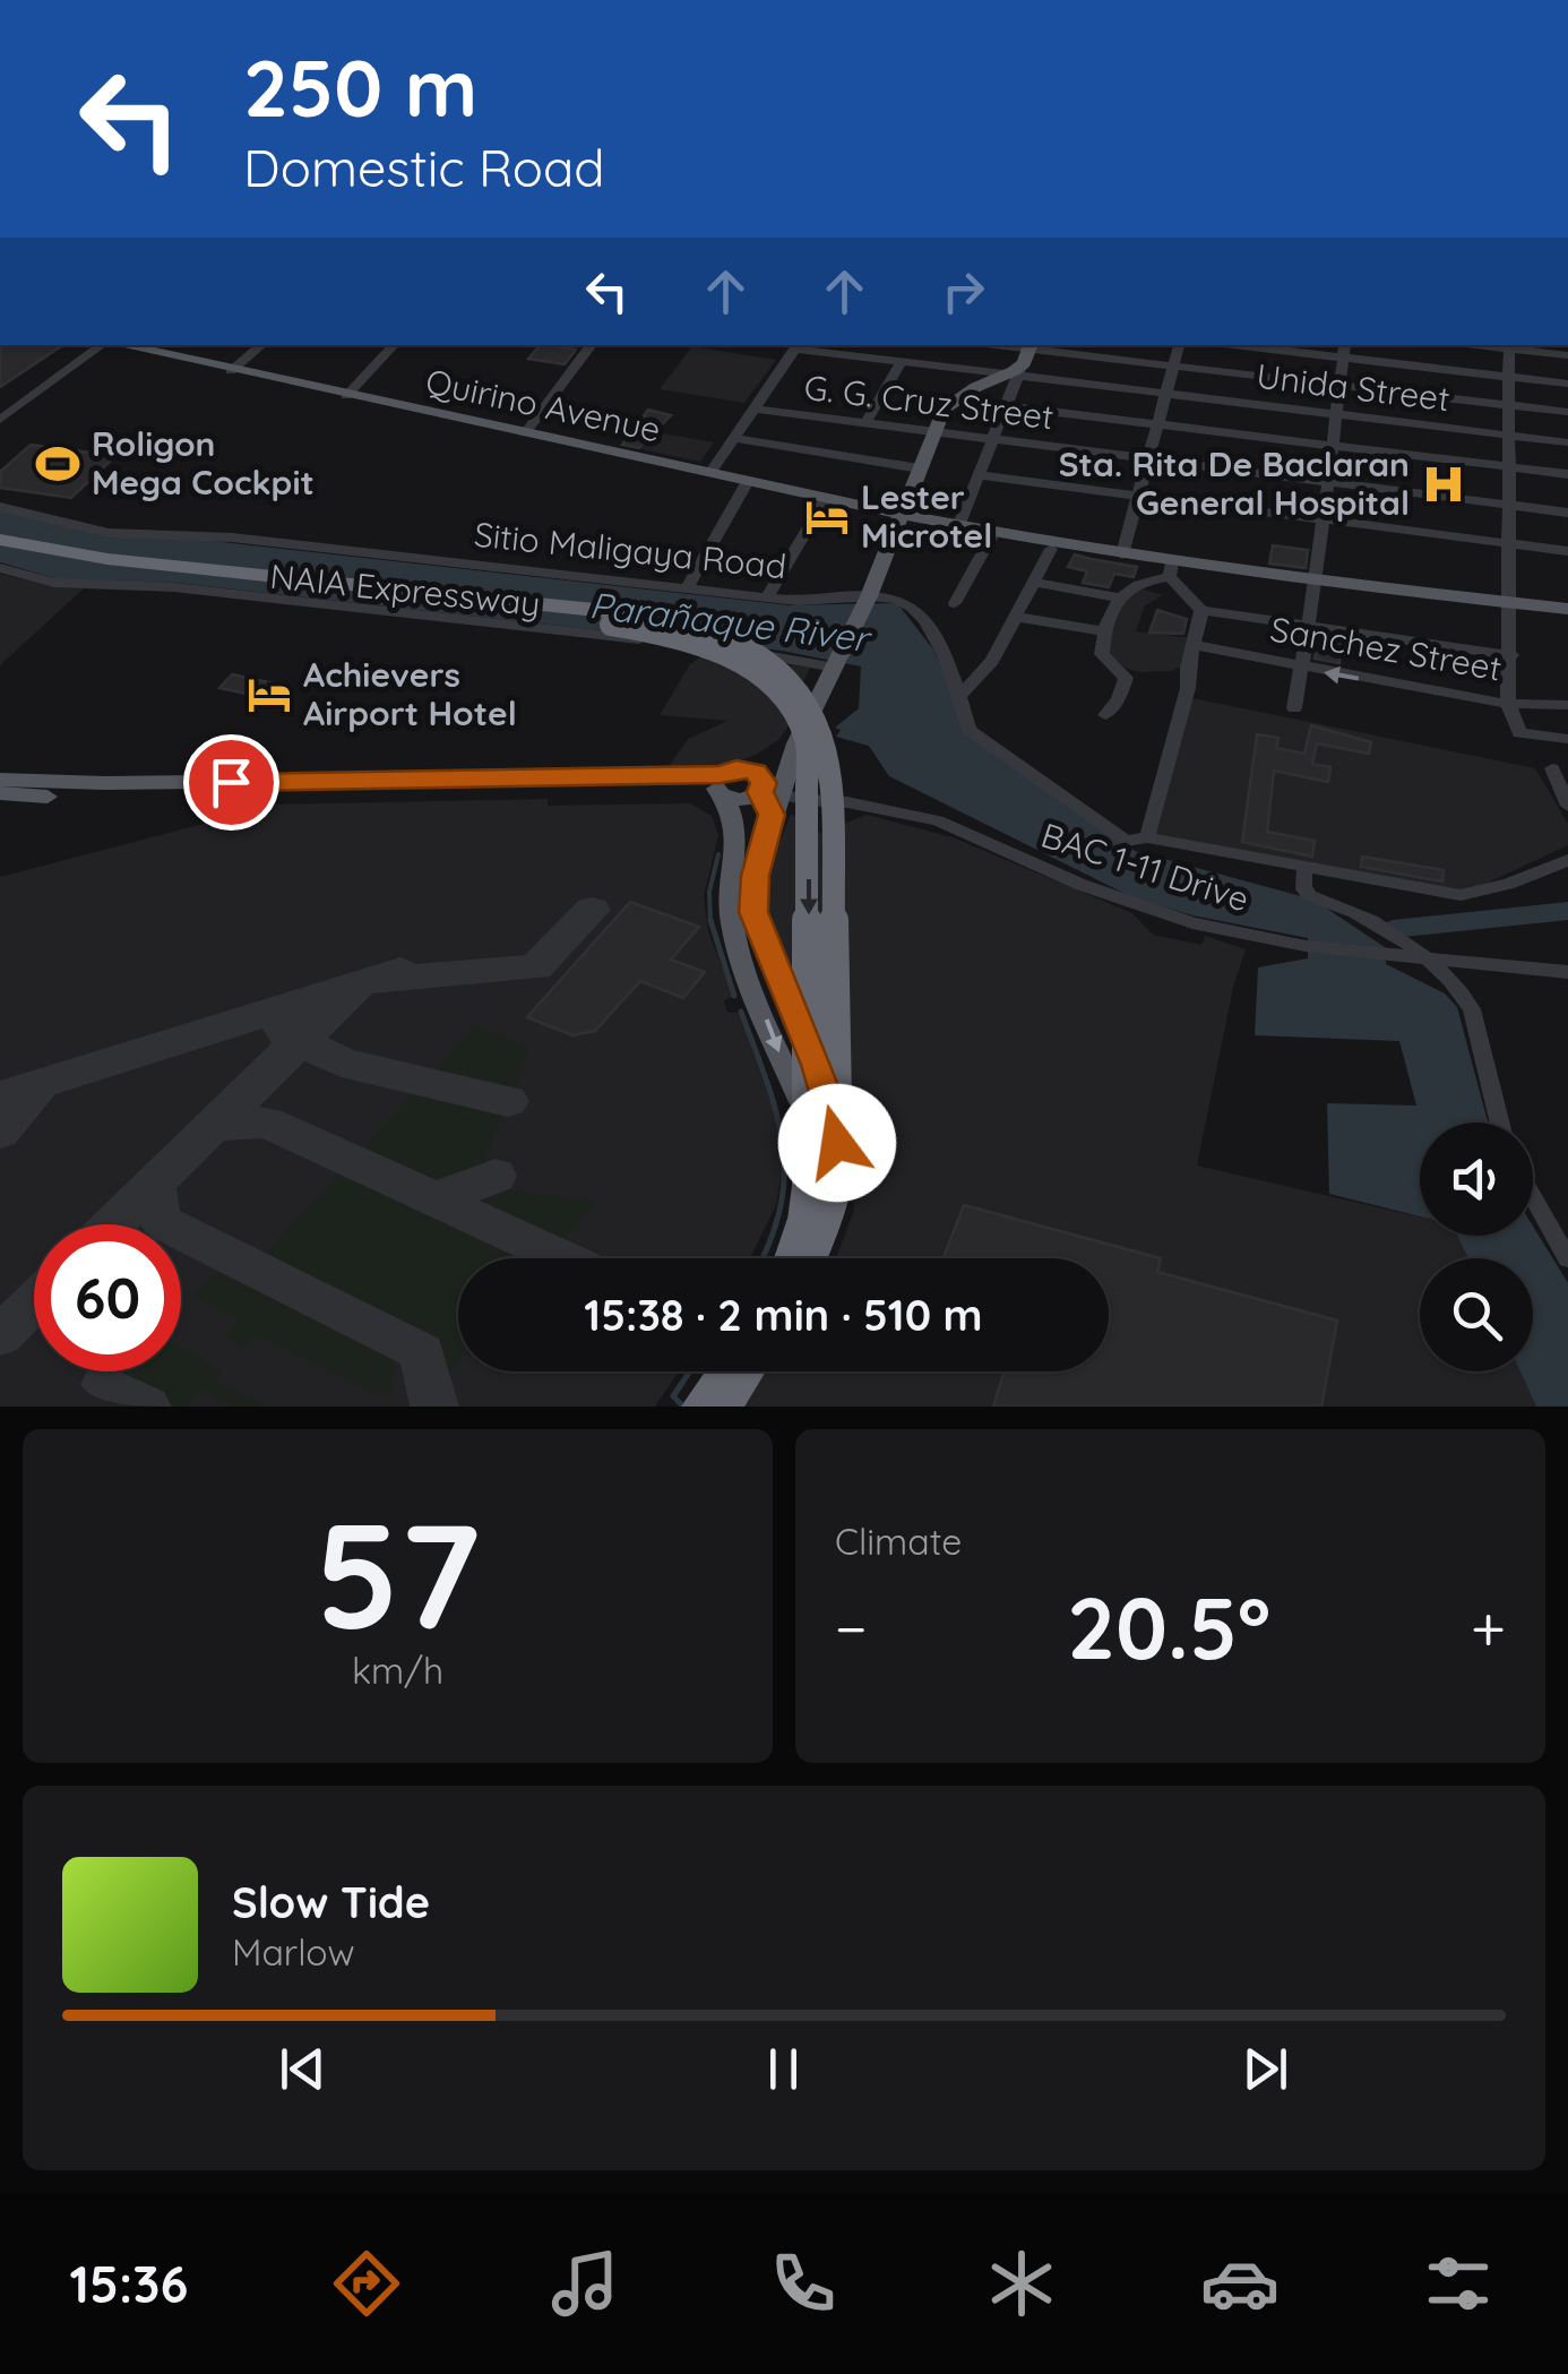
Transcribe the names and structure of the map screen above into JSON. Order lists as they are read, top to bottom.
{
  "streets": {
    "highway": ["NAIA Expressway"],
    "main road": ["Quirino Avenue"],
    "street": [
      "Unida Street",
      "G. G. Cruz Street",
      "Sitio Maligaya Road",
      "Sanchez Street",
      "BAC 1-11 Drive"
    ]
  },
  "water": ["Parañaque River"],
  "places": {
    "sports": ["Roligon Mega Cockpit"],
    "hospital": ["Sta. Rita De Baclaran General Hospital"],
    "hotel": ["Lester Microtel", "Achievers Airport Hotel"]
  },
  "page": {
    "turn": ["250 m", "Domestic Road"],
    "limit": "60",
    "trip": "15:38 · 2 min · 510 m",
    "tile": [
      ["57", "km/h"],
      "Climate"
    ],
    "heat": ["−", "20.5°", "+"],
    "song": ["Slow Tide", "Marlow"],
    "tabs": "15:36"
  }
}
